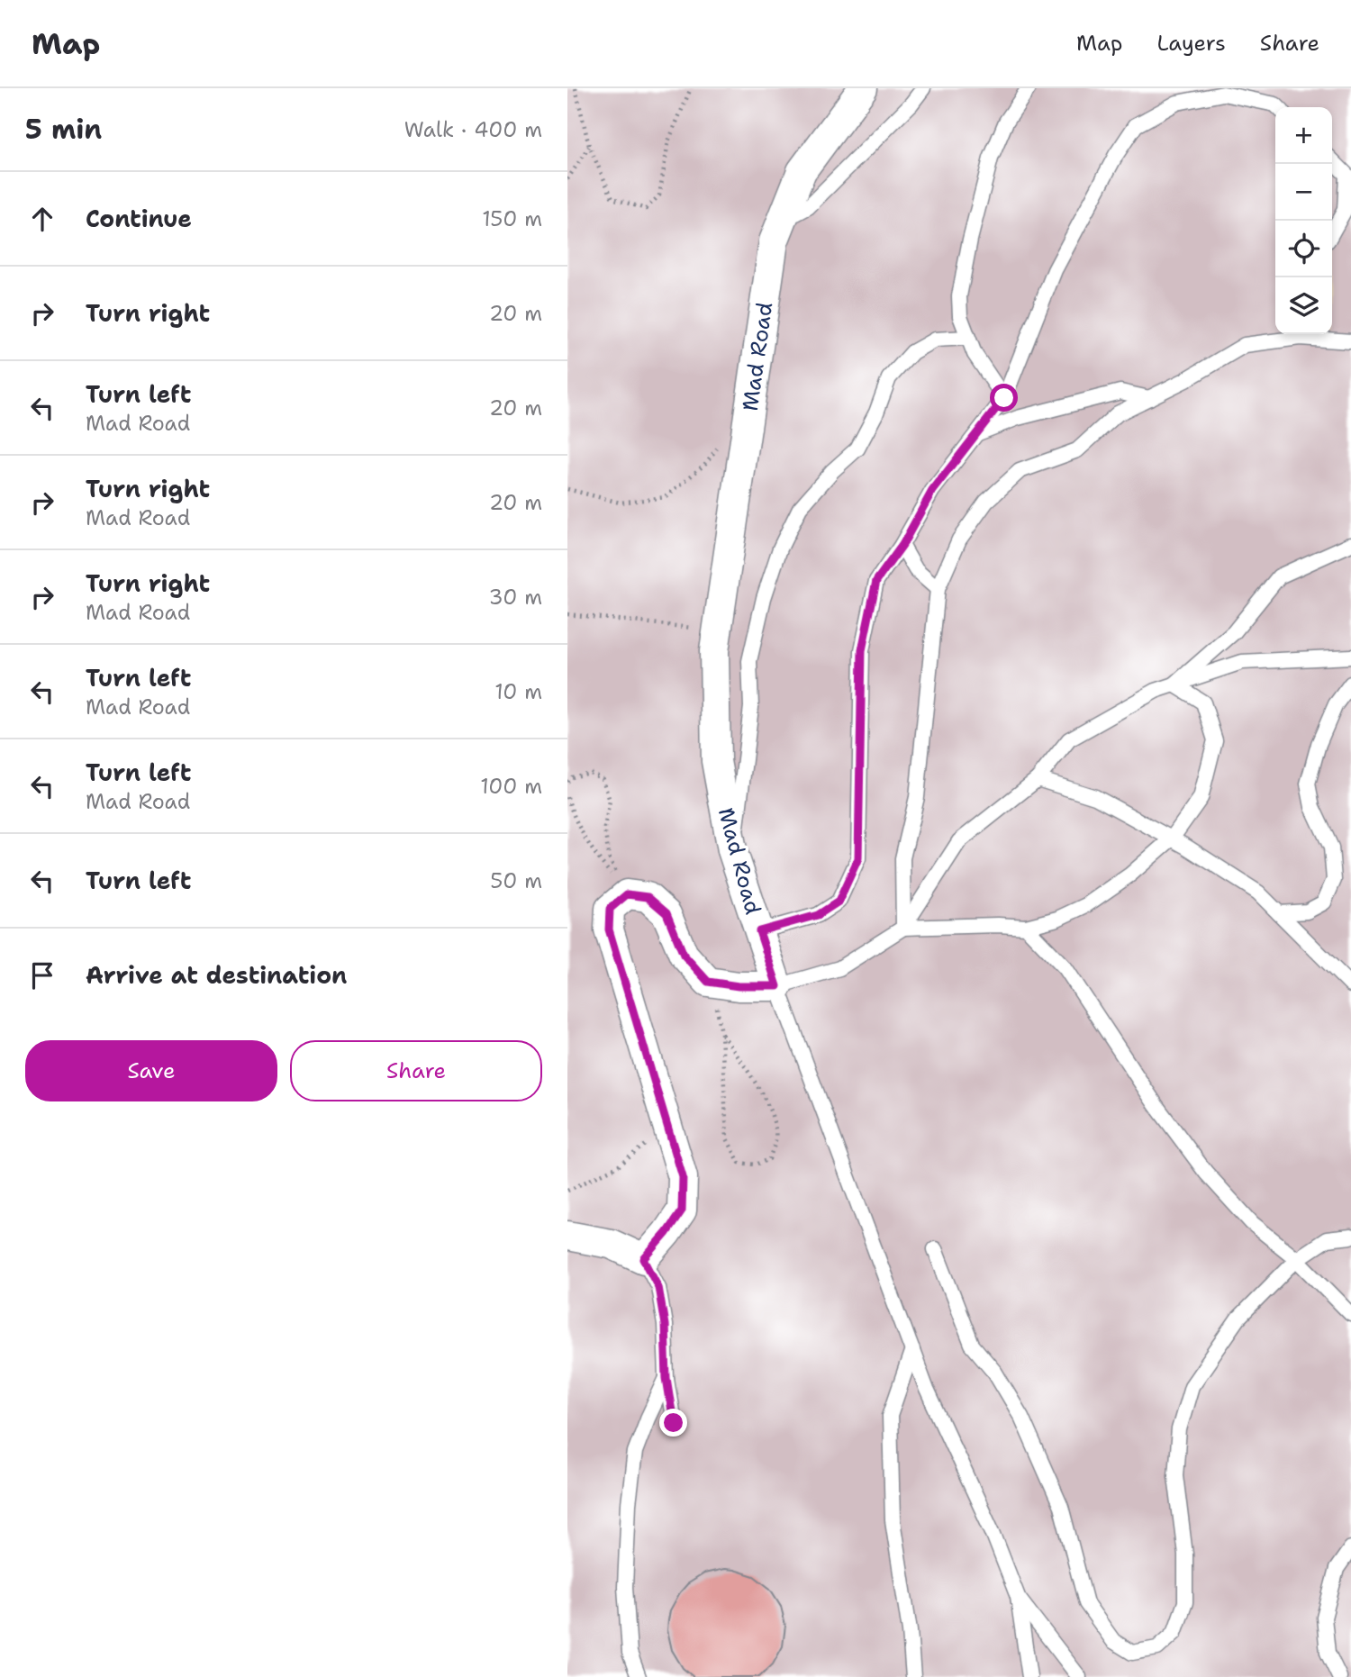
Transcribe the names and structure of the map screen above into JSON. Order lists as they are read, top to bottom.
{
  "streets": {
    "street": ["Mad Road"]
  },
  "page": {
    "header": "Map",
    "nav": ["Map", "Layers", "Share"],
    "heading": ["5 min", "Walk · 400 m"],
    "map_buttons": ["+", "−"],
    "list": [
      ["Continue", "150 m"],
      ["Turn right", "20 m"],
      ["Turn left", "Mad Road", "20 m"],
      ["Turn right", "Mad Road", "20 m"],
      ["Turn right", "Mad Road", "30 m"],
      ["Turn left", "Mad Road", "10 m"],
      ["Turn left", "Mad Road", "100 m"],
      ["Turn left", "50 m"],
      "Arrive at destination"
    ],
    "buttons": ["Save", "Share"]
  }
}
